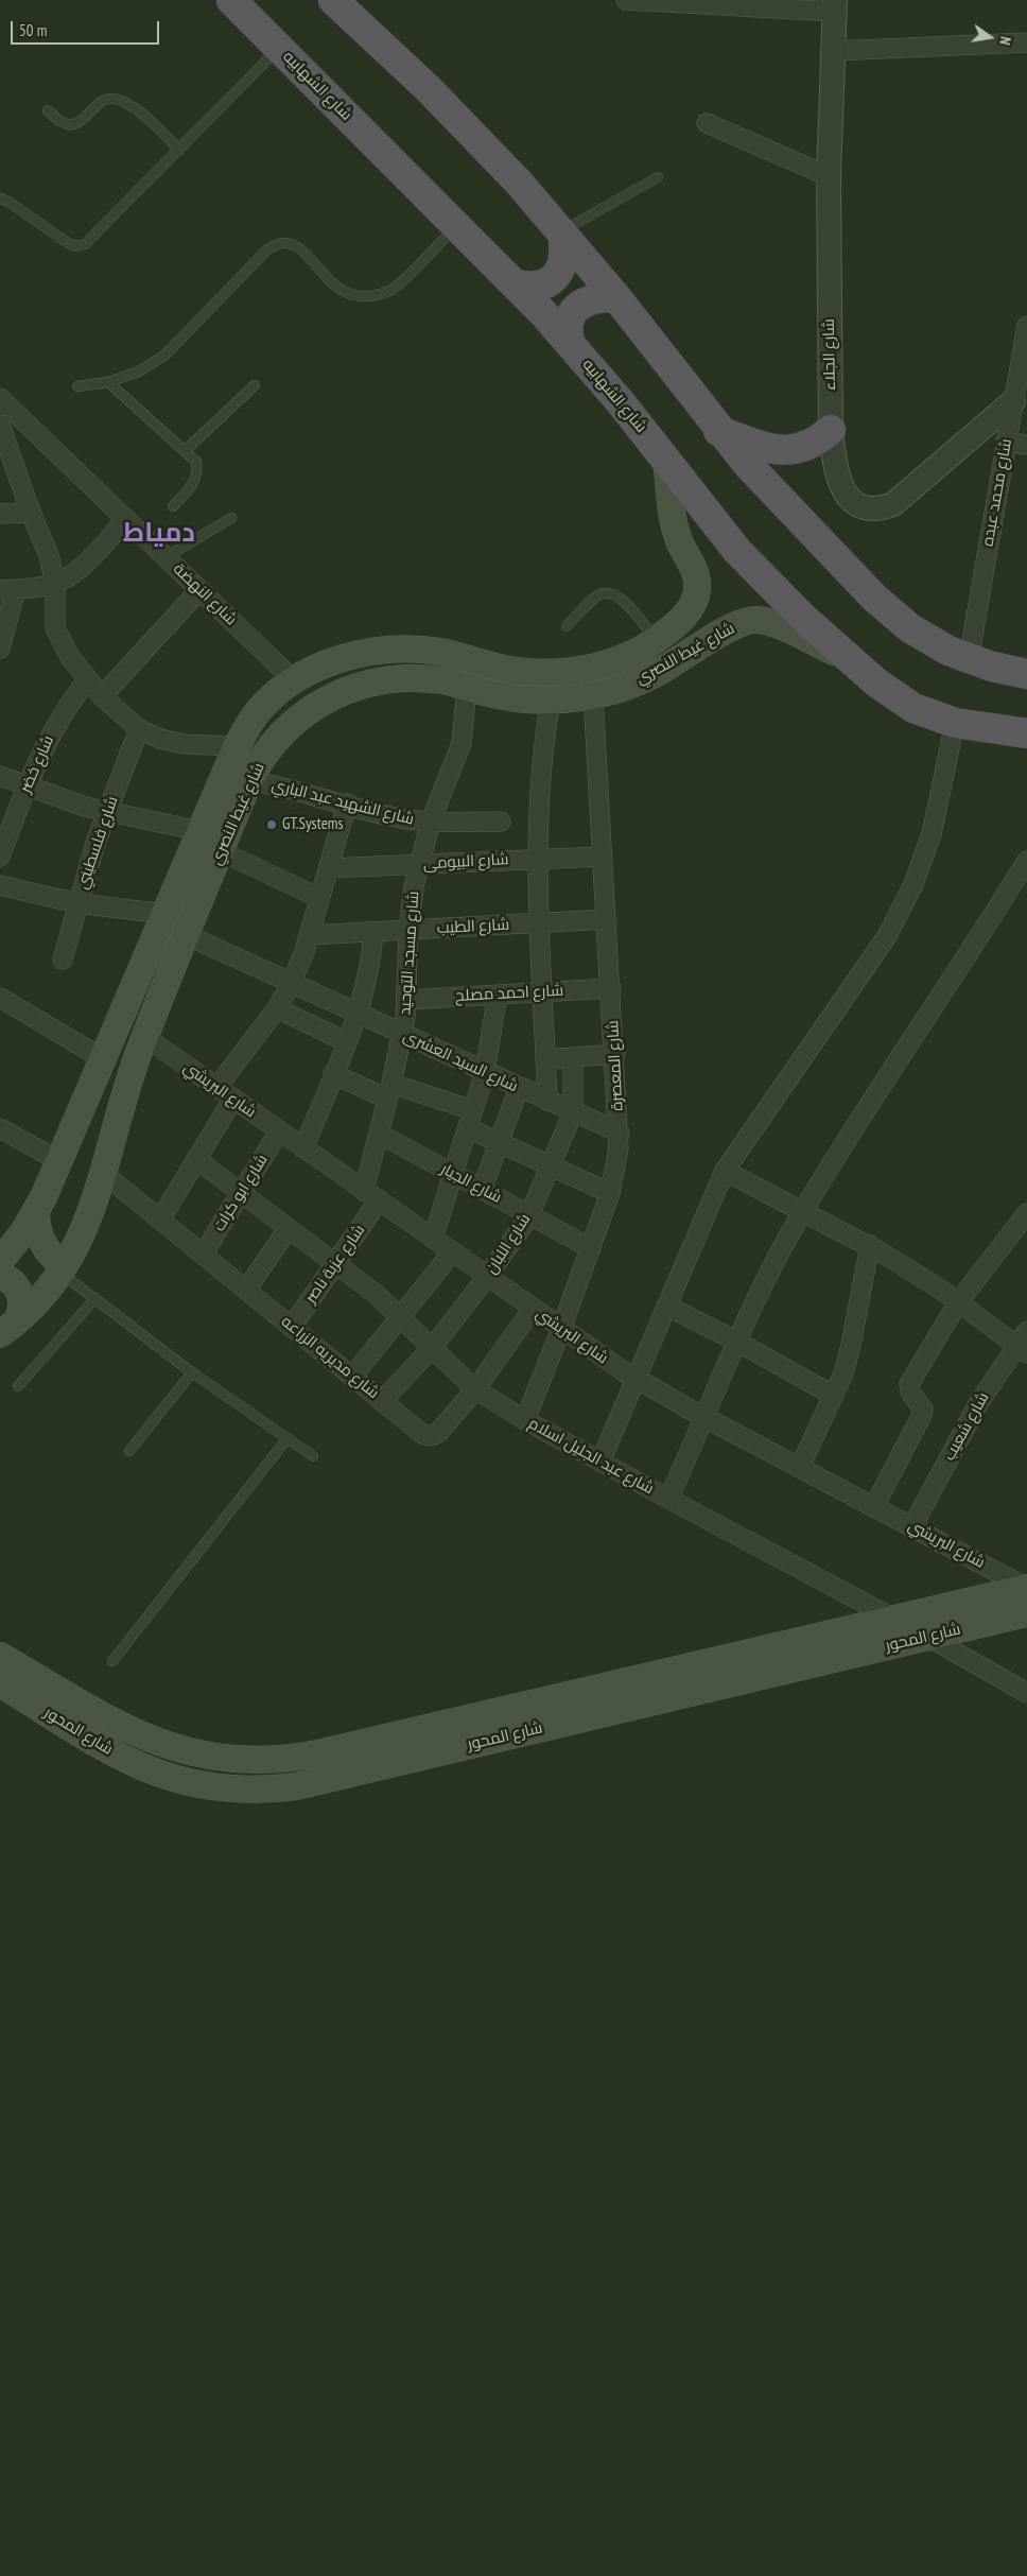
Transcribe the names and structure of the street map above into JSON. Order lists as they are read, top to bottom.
{
  "streets": {
    "highway": ["شارع الشهابيه"],
    "main road": ["شارع غيط النصري", "شارع المحور"],
    "street": [
      "شارع الجلاء",
      "شارع محمد عبده",
      "شارع النهضة",
      "شارع خضر",
      "شارع الشهيد عبد الباري",
      "شارع فلسطيني",
      "شارع البيومى",
      "شارع الطيب",
      "شارع مسجد التوحيد",
      "شارع احمد مصلح",
      "شارع السيد العشرى",
      "شارع المعصرة",
      "شارع البريشي",
      "شارع الجيار",
      "شارع ابو كرات",
      "شارع اللبان",
      "شارع عزبة ناصر",
      "شارع مديريه الزراعه",
      "شارع شعيب",
      "شارع عبد الجليل اسلام"
    ]
  },
  "crossings": [
    ["شارع الشهابيه", "شارع غيط النصري"],
    ["شارع الجلاء", "شارع محمد عبده"],
    ["شارع النهضة", "شارع غيط النصري"],
    ["شارع غيط النصري", "شارع الشهيد عبد الباري"],
    ["شارع غيط النصري", "شارع مسجد التوحيد"],
    ["شارع غيط النصري", "شارع السيد العشرى"],
    ["شارع غيط النصري", "شارع المعصرة"],
    ["شارع غيط النصري", "شارع البريشي"],
    ["شارع غيط النصري", "شارع مديريه الزراعه"],
    ["شارع الشهيد عبد الباري", "شارع مسجد التوحيد"],
    ["شارع البيومى", "شارع مسجد التوحيد"],
    ["شارع البيومى", "شارع المعصرة"],
    ["شارع الطيب", "شارع مسجد التوحيد"],
    ["شارع الطيب", "شارع المعصرة"],
    ["شارع مسجد التوحيد", "شارع احمد مصلح"],
    ["شارع مسجد التوحيد", "شارع السيد العشرى"],
    ["شارع مسجد التوحيد", "شارع البريشي"],
    ["شارع مسجد التوحيد", "شارع الجيار"],
    ["شارع مسجد التوحيد", "شارع عزبة ناصر"],
    ["شارع احمد مصلح", "شارع المعصرة"],
    ["شارع السيد العشرى", "شارع المعصرة"],
    ["شارع السيد العشرى", "شارع اللبان"],
    ["شارع المعصرة", "شارع البريشي"],
    ["شارع المعصرة", "شارع الجيار"],
    ["شارع المعصرة", "شارع عبد الجليل اسلام"],
    ["شارع البريشي", "شارع ابو كرات"],
    ["شارع البريشي", "شارع اللبان"],
    ["شارع البريشي", "شارع عزبة ناصر"],
    ["شارع البريشي", "شارع مديريه الزراعه"],
    ["شارع البريشي", "شارع شعيب"],
    ["شارع البريشي", "شارع المحور"],
    ["شارع الجيار", "شارع اللبان"],
    ["شارع ابو كرات", "شارع مديريه الزراعه"],
    ["شارع ابو كرات", "شارع عبد الجليل اسلام"],
    ["شارع اللبان", "شارع مديريه الزراعه"],
    ["شارع اللبان", "شارع عبد الجليل اسلام"],
    ["شارع عزبة ناصر", "شارع مديريه الزراعه"],
    ["شارع عزبة ناصر", "شارع عبد الجليل اسلام"],
    ["شارع مديريه الزراعه", "شارع عبد الجليل اسلام"],
    ["شارع عبد الجليل اسلام", "شارع المحور"]
  ],
  "districts": ["دمياط"],
  "places": ["GT.Systems"],
  "scale_bar": "50 m",
  "north": "right"
}
